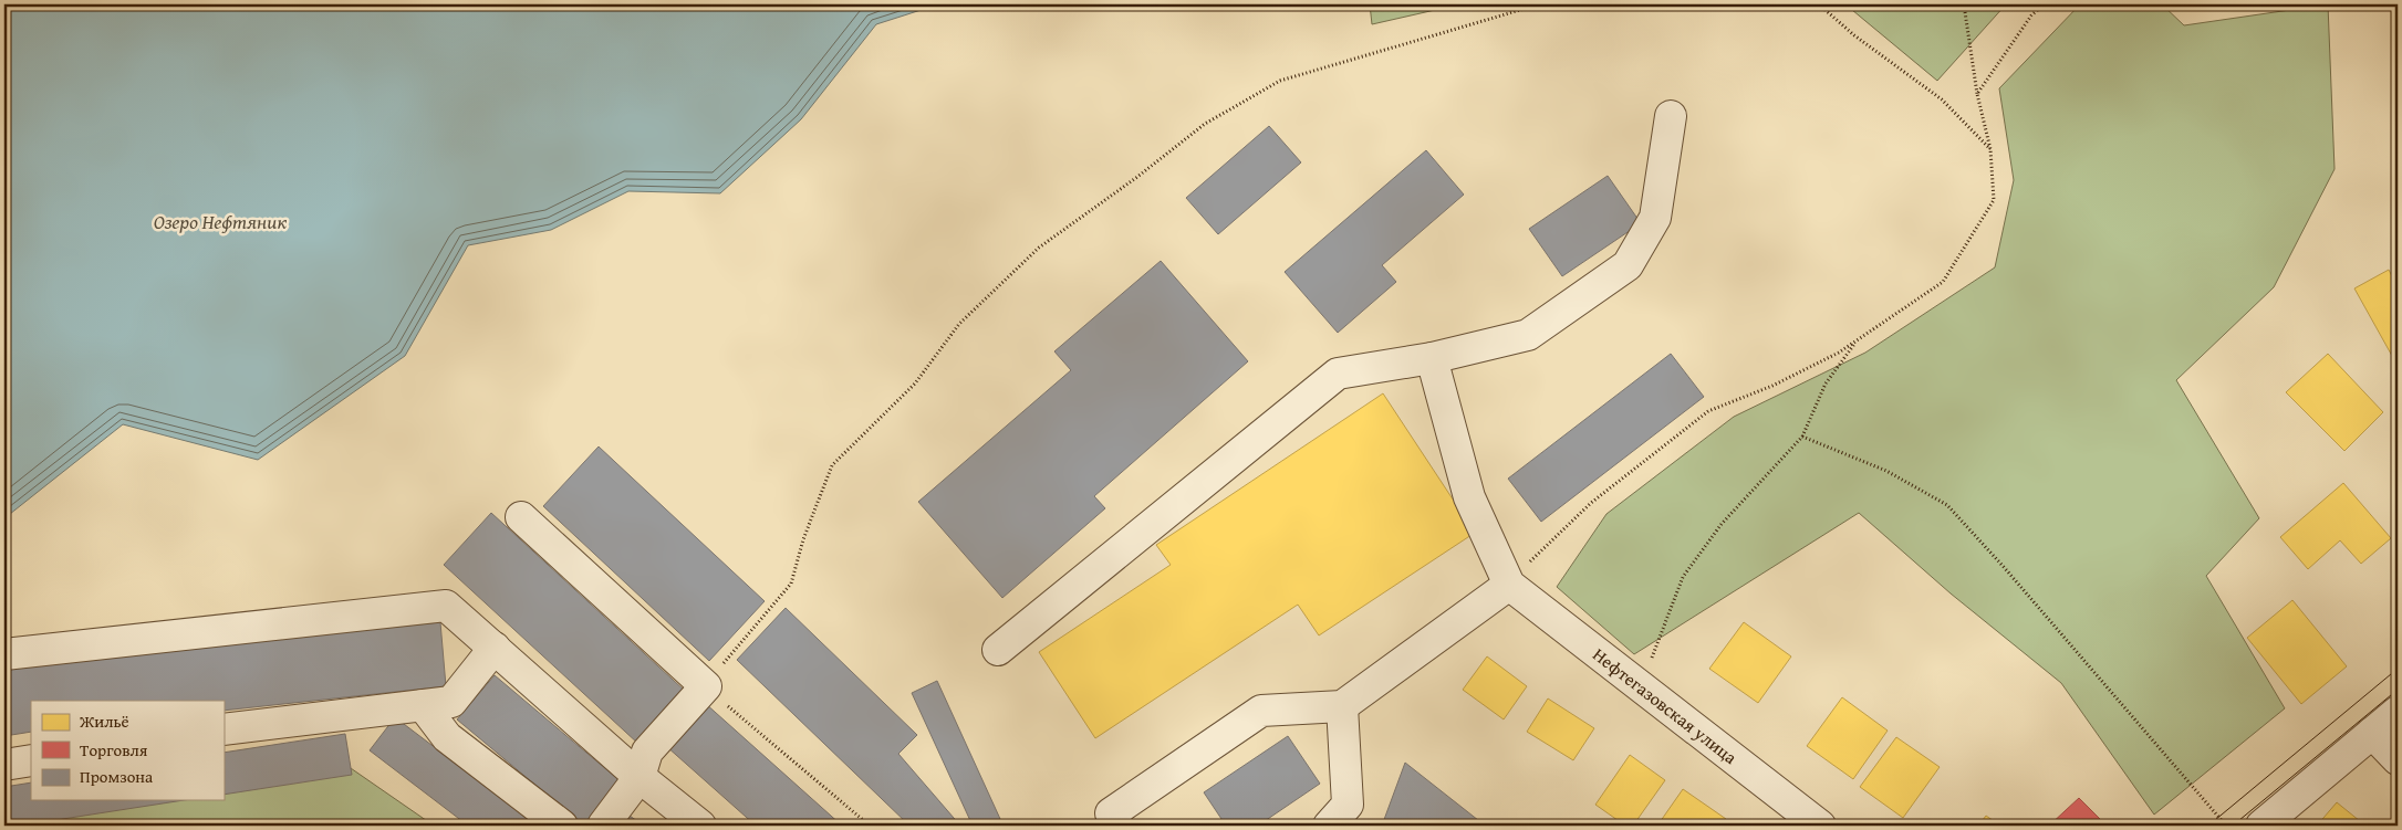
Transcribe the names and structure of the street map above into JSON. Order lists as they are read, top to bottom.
{
  "streets": {
    "street": ["Нефтегазовская улица"]
  },
  "water": ["Озеро Нефтяник"],
  "legend": ["Жильё", "Торговля", "Промзона"]
}
